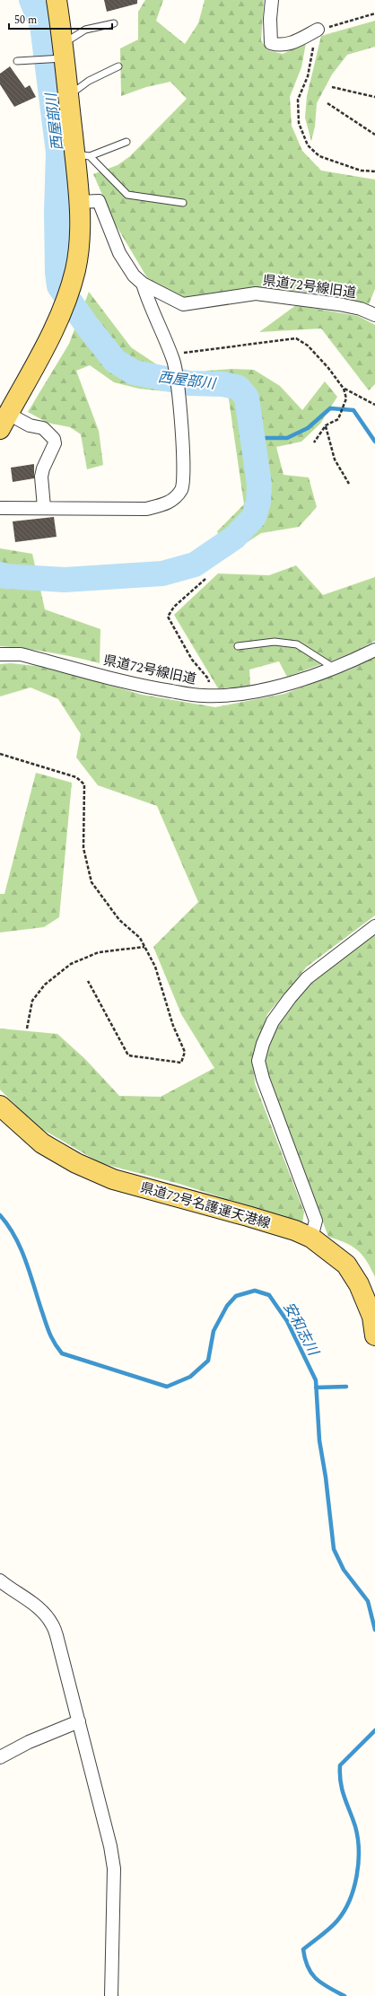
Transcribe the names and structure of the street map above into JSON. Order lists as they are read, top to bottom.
{
  "streets": {
    "main road": ["県道72号名護運天港線"],
    "street": ["県道72号線旧道"]
  },
  "water": ["西屋部川", "安和志川"],
  "scale_bar": "50 m"
}
